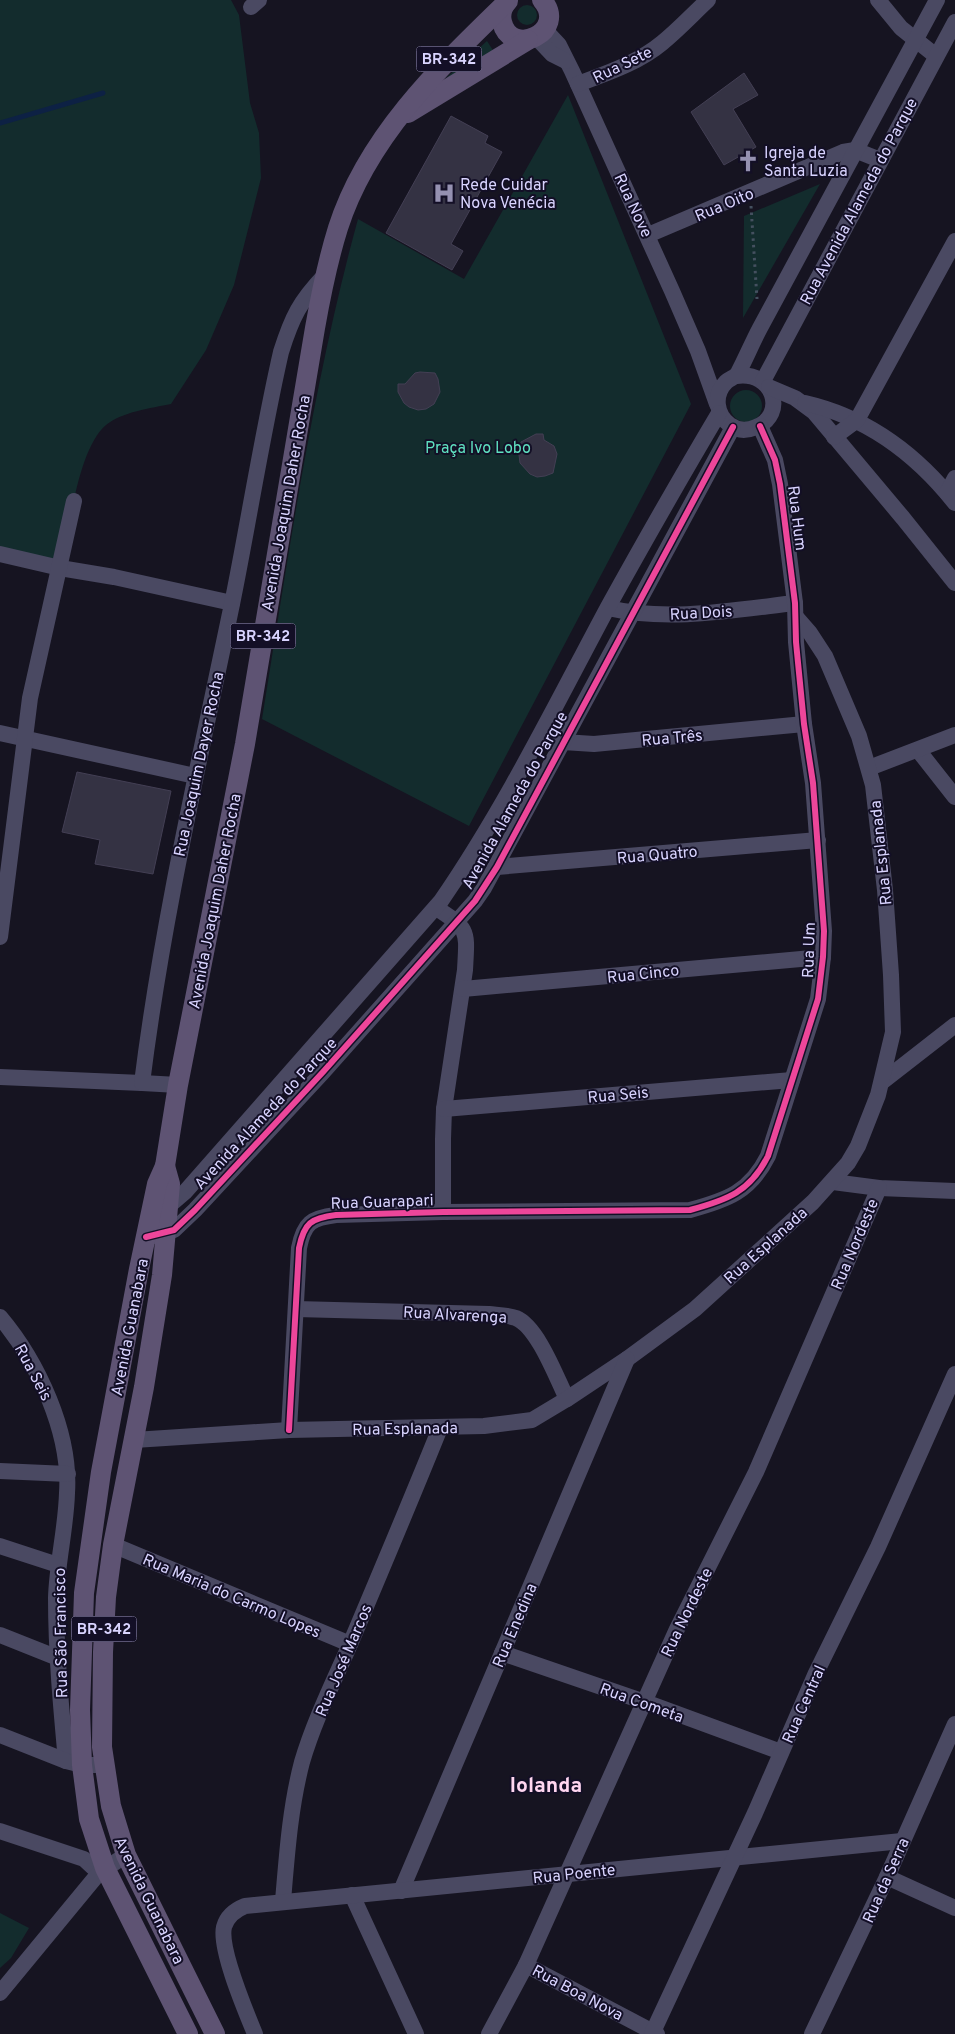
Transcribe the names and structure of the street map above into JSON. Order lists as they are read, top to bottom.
{
  "streets": {
    "main road": ["BR-342", "Avenida Joaquim Daher Rocha", "Avenida Guanabara"],
    "street": [
      "Rua Sete",
      "Rua Avenida Alameda do Parque",
      "Rua Oito",
      "Rua Nove",
      "Rua Hum",
      "Rua Dois",
      "Rua Três",
      "Rua Joaquim Dayer Rocha",
      "Avenida Alameda do Parque",
      "Rua Esplanada",
      "Rua Quatro",
      "Rua Um",
      "Rua Cinco",
      "Rua Seis",
      "Rua Guarapari",
      "Rua Nordeste",
      "Rua Alvarenga",
      "Rua Maria do Carmo Lopes",
      "Rua Enedina",
      "Rua São Francisco",
      "Rua José Marcos",
      "Rua Cometa",
      "Rua Central",
      "Rua Poente",
      "Rua da Serra",
      "Rua Boa Nova"
    ]
  },
  "crossings": [
    ["Rua Sete", "Rua Nove"],
    ["Rua Avenida Alameda do Parque", "Rua Hum"],
    ["Rua Avenida Alameda do Parque", "Avenida Alameda do Parque"],
    ["Rua Oito", "Rua Nove"],
    ["Rua Oito", "Avenida Alameda do Parque"],
    ["Rua Nove", "Avenida Joaquim Daher Rocha"],
    ["Avenida Joaquim Daher Rocha", "Rua Joaquim Dayer Rocha"],
    ["Avenida Joaquim Daher Rocha", "Avenida Guanabara"],
    ["Rua Hum", "Rua Dois"],
    ["Rua Hum", "Avenida Alameda do Parque"],
    ["Rua Hum", "Rua Esplanada"],
    ["Rua Hum", "Rua Um"],
    ["Rua Dois", "Avenida Alameda do Parque"],
    ["Rua Dois", "Rua Esplanada"],
    ["Rua Dois", "Rua Um"],
    ["Rua Três", "Avenida Alameda do Parque"],
    ["Rua Três", "Rua Um"],
    ["Avenida Alameda do Parque", "Rua Quatro"],
    ["Avenida Alameda do Parque", "Avenida Guanabara"],
    ["Rua Esplanada", "Rua Um"],
    ["Rua Esplanada", "Rua Guarapari"],
    ["Rua Esplanada", "Rua Alvarenga"],
    ["Rua Esplanada", "Avenida Guanabara"],
    ["Rua Esplanada", "Rua Enedina"],
    ["Rua Esplanada", "Rua José Marcos"],
    ["Rua Quatro", "Rua Um"],
    ["Rua Um", "Rua Cinco"],
    ["Rua Um", "Rua Seis"],
    ["Rua Um", "Rua Guarapari"],
    ["Rua Seis", "Rua São Francisco"],
    ["Rua Guarapari", "Rua Alvarenga"],
    ["Rua Nordeste", "Rua Cometa"],
    ["Rua Nordeste", "Rua Poente"],
    ["Rua Nordeste", "Rua Boa Nova"],
    ["Avenida Guanabara", "Rua Maria do Carmo Lopes"],
    ["Avenida Guanabara", "Rua São Francisco"],
    ["Rua Maria do Carmo Lopes", "Rua José Marcos"],
    ["Rua Enedina", "Rua Cometa"],
    ["Rua Enedina", "Rua Poente"],
    ["Rua José Marcos", "Rua Poente"],
    ["Rua Cometa", "Rua Central"],
    ["Rua Central", "Rua Poente"],
    ["Rua Central", "Rua Boa Nova"],
    ["Rua Poente", "Rua da Serra"]
  ],
  "districts": ["Iolanda"],
  "parks": ["Praça Ivo Lobo"],
  "places": {
    "church": ["Igreja de Santa Luzia"],
    "hospital": ["Rede Cuidar Nova Venécia"]
  }
}
